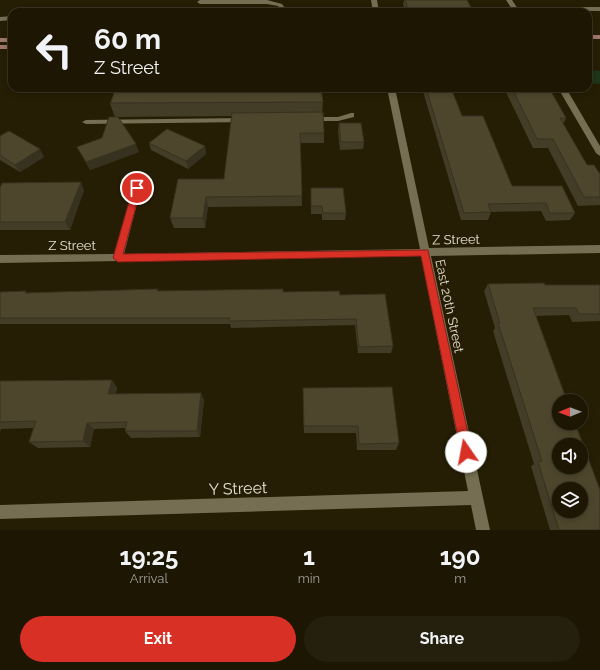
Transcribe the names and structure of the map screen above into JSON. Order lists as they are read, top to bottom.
{
  "streets": {
    "street": ["Z Street", "East 20th Street", "Y Street"]
  },
  "crossings": [
    ["Z Street", "East 20th Street"],
    ["East 20th Street", "Y Street"]
  ],
  "north": "left",
  "page": {
    "turn": ["60 m", "Z Street"],
    "eta": [
      "19:25",
      "Arrival",
      "1",
      "min",
      "190",
      "m"
    ],
    "buttons": ["Exit", "Share"]
  }
}
